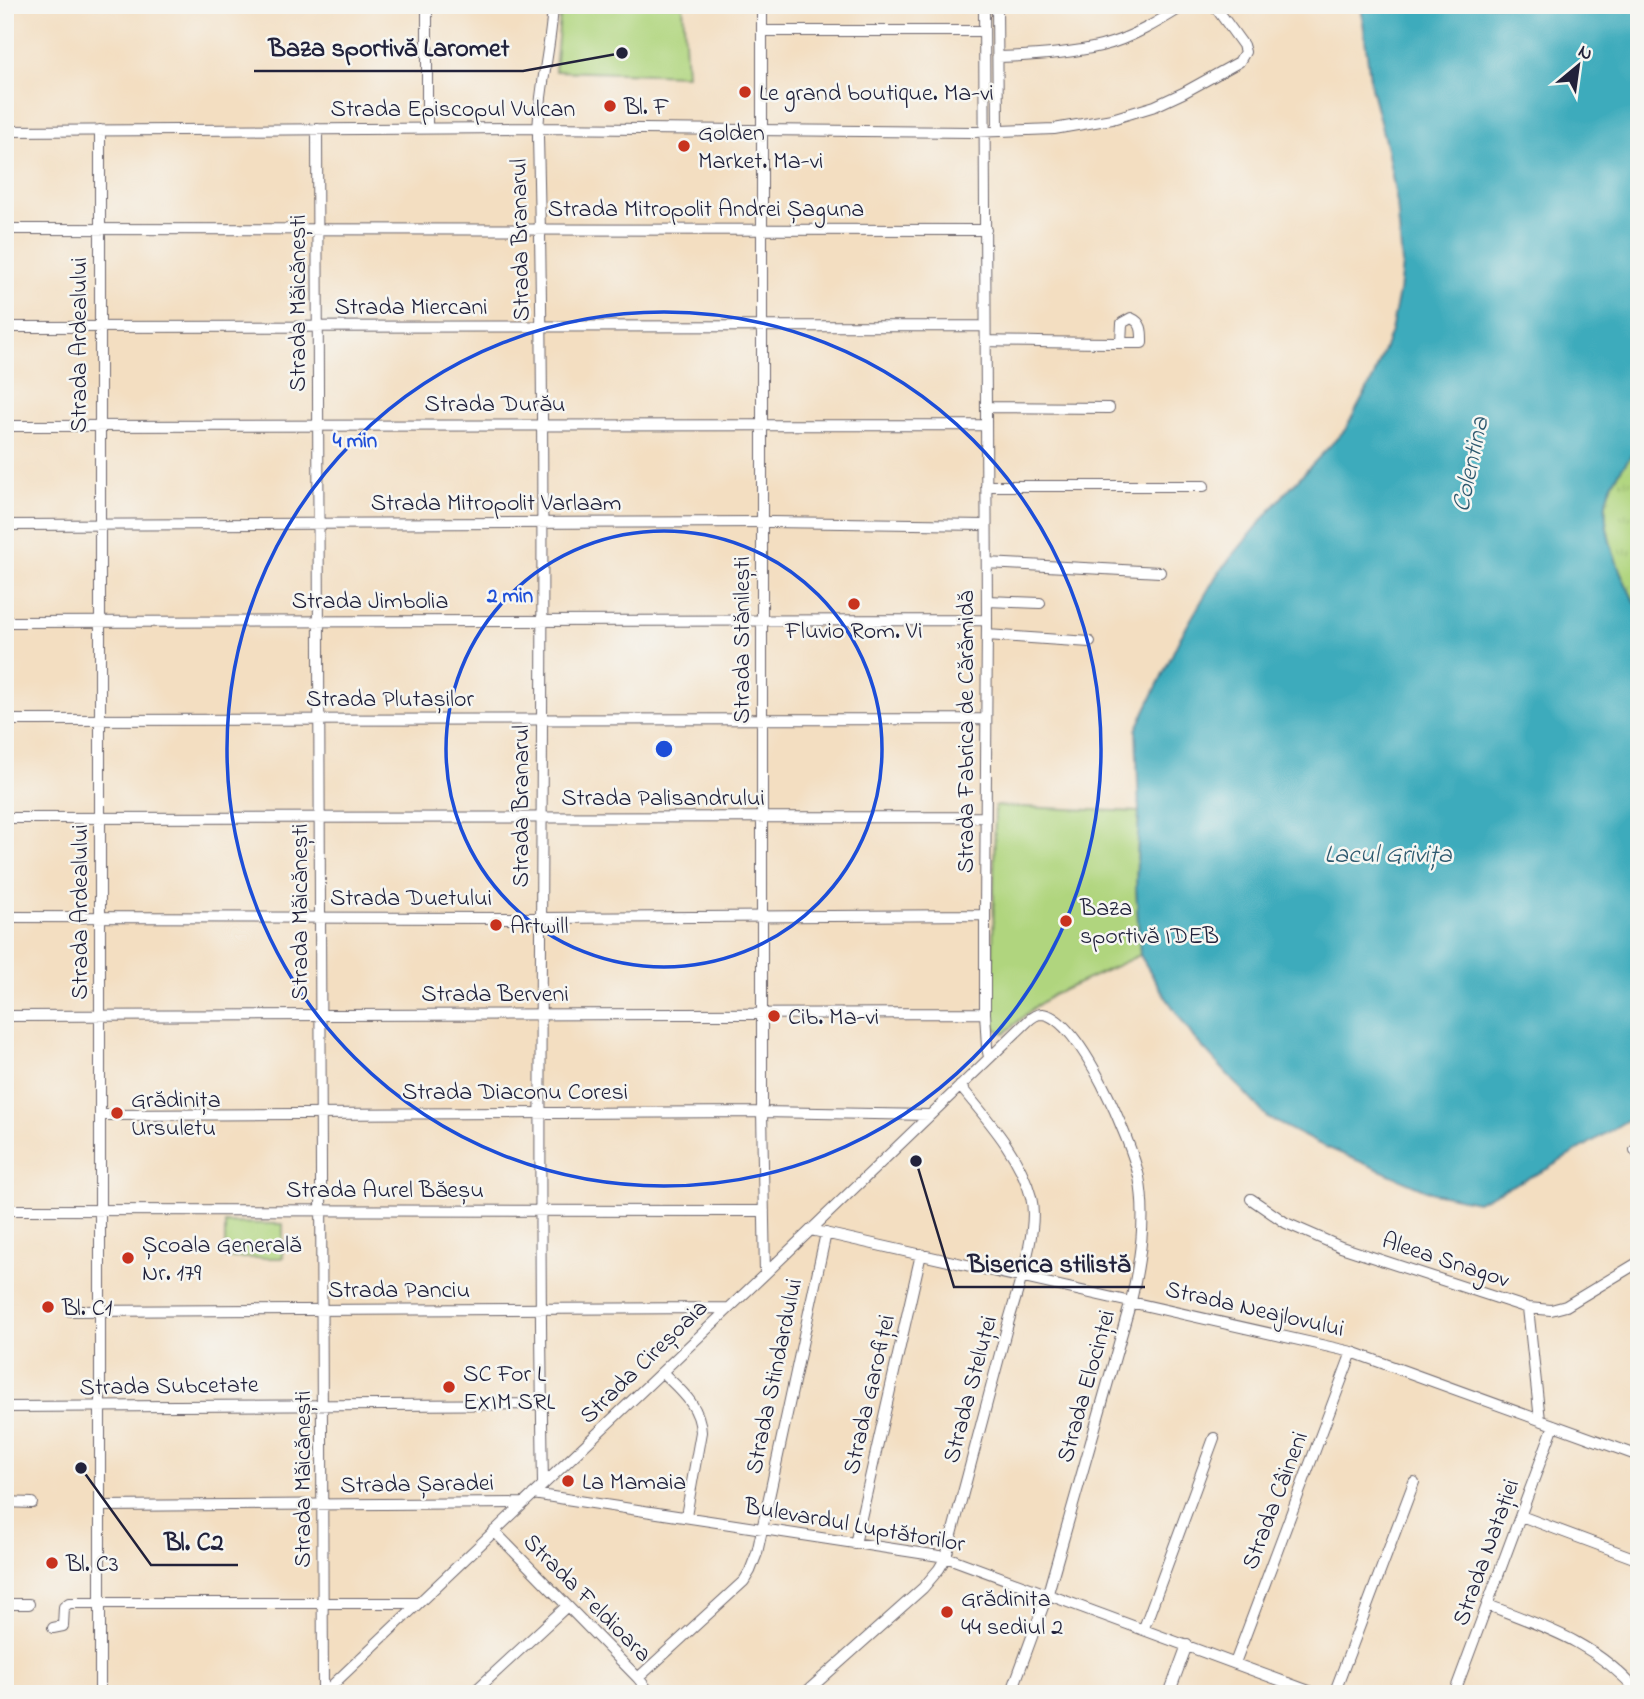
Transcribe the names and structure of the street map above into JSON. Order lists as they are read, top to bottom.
{
  "streets": {
    "street": [
      "Strada Episcopul Vulcan",
      "Strada Mitropolit Andrei Șaguna",
      "Strada Branarul",
      "Strada Măicănești",
      "Strada Miercani",
      "Strada Ardealului",
      "Strada Durău",
      "Strada Mitropolit Varlaam",
      "Strada Jimbolia",
      "Strada Stănilești",
      "Strada Plutașilor",
      "Strada Fabrica de Cărămidă",
      "Strada Palisandrului",
      "Strada Duetului",
      "Strada Berveni",
      "Strada Diaconu Coresi",
      "Strada Aurel Băeșu",
      "Aleea Snagov",
      "Strada Panciu",
      "Strada Neajlovului",
      "Strada Cireșoaia",
      "Strada Stindardului",
      "Strada Subcetate",
      "Strada Elocinței",
      "Strada Steluței",
      "Strada Garofiței",
      "Strada Șaradei",
      "Strada Câineni",
      "Bulevardul Luptătorilor",
      "Strada Natației",
      "Strada Feldioara"
    ]
  },
  "crossings": [
    ["Strada Episcopul Vulcan", "Strada Branarul"],
    ["Strada Episcopul Vulcan", "Strada Măicănești"],
    ["Strada Episcopul Vulcan", "Strada Ardealului"],
    ["Strada Episcopul Vulcan", "Strada Stănilești"],
    ["Strada Episcopul Vulcan", "Strada Fabrica de Cărămidă"],
    ["Strada Mitropolit Andrei Șaguna", "Strada Branarul"],
    ["Strada Mitropolit Andrei Șaguna", "Strada Măicănești"],
    ["Strada Mitropolit Andrei Șaguna", "Strada Ardealului"],
    ["Strada Mitropolit Andrei Șaguna", "Strada Stănilești"],
    ["Strada Mitropolit Andrei Șaguna", "Strada Fabrica de Cărămidă"],
    ["Strada Branarul", "Strada Miercani"],
    ["Strada Branarul", "Strada Durău"],
    ["Strada Branarul", "Strada Mitropolit Varlaam"],
    ["Strada Branarul", "Strada Jimbolia"],
    ["Strada Branarul", "Strada Plutașilor"],
    ["Strada Branarul", "Strada Palisandrului"],
    ["Strada Branarul", "Strada Duetului"],
    ["Strada Branarul", "Strada Berveni"],
    ["Strada Branarul", "Strada Diaconu Coresi"],
    ["Strada Branarul", "Strada Aurel Băeșu"],
    ["Strada Branarul", "Strada Panciu"],
    ["Strada Branarul", "Strada Cireșoaia"],
    ["Strada Branarul", "Strada Subcetate"],
    ["Strada Măicănești", "Strada Miercani"],
    ["Strada Măicănești", "Strada Durău"],
    ["Strada Măicănești", "Strada Mitropolit Varlaam"],
    ["Strada Măicănești", "Strada Jimbolia"],
    ["Strada Măicănești", "Strada Plutașilor"],
    ["Strada Măicănești", "Strada Palisandrului"],
    ["Strada Măicănești", "Strada Duetului"],
    ["Strada Măicănești", "Strada Berveni"],
    ["Strada Măicănești", "Strada Diaconu Coresi"],
    ["Strada Măicănești", "Strada Aurel Băeșu"],
    ["Strada Măicănești", "Strada Panciu"],
    ["Strada Măicănești", "Strada Cireșoaia"],
    ["Strada Măicănești", "Strada Subcetate"],
    ["Strada Măicănești", "Strada Șaradei"],
    ["Strada Miercani", "Strada Ardealului"],
    ["Strada Miercani", "Strada Stănilești"],
    ["Strada Miercani", "Strada Fabrica de Cărămidă"],
    ["Strada Ardealului", "Strada Durău"],
    ["Strada Ardealului", "Strada Mitropolit Varlaam"],
    ["Strada Ardealului", "Strada Jimbolia"],
    ["Strada Ardealului", "Strada Plutașilor"],
    ["Strada Ardealului", "Strada Palisandrului"],
    ["Strada Ardealului", "Strada Duetului"],
    ["Strada Ardealului", "Strada Berveni"],
    ["Strada Ardealului", "Strada Diaconu Coresi"],
    ["Strada Ardealului", "Strada Aurel Băeșu"],
    ["Strada Ardealului", "Strada Panciu"],
    ["Strada Ardealului", "Strada Subcetate"],
    ["Strada Ardealului", "Strada Șaradei"],
    ["Strada Durău", "Strada Stănilești"],
    ["Strada Durău", "Strada Fabrica de Cărămidă"],
    ["Strada Mitropolit Varlaam", "Strada Stănilești"],
    ["Strada Mitropolit Varlaam", "Strada Fabrica de Cărămidă"],
    ["Strada Jimbolia", "Strada Stănilești"],
    ["Strada Jimbolia", "Strada Fabrica de Cărămidă"],
    ["Strada Stănilești", "Strada Plutașilor"],
    ["Strada Stănilești", "Strada Palisandrului"],
    ["Strada Stănilești", "Strada Duetului"],
    ["Strada Stănilești", "Strada Berveni"],
    ["Strada Stănilești", "Strada Diaconu Coresi"],
    ["Strada Stănilești", "Strada Aurel Băeșu"],
    ["Strada Stănilești", "Strada Cireșoaia"],
    ["Strada Plutașilor", "Strada Fabrica de Cărămidă"],
    ["Strada Fabrica de Cărămidă", "Strada Palisandrului"],
    ["Strada Fabrica de Cărămidă", "Strada Duetului"],
    ["Strada Fabrica de Cărămidă", "Strada Berveni"],
    ["Strada Fabrica de Cărămidă", "Strada Cireșoaia"],
    ["Strada Fabrica de Cărămidă", "Strada Elocinței"],
    ["Strada Diaconu Coresi", "Strada Cireșoaia"],
    ["Aleea Snagov", "Strada Neajlovului"],
    ["Strada Panciu", "Strada Cireșoaia"],
    ["Strada Neajlovului", "Strada Cireșoaia"],
    ["Strada Neajlovului", "Strada Stindardului"],
    ["Strada Neajlovului", "Strada Elocinței"],
    ["Strada Neajlovului", "Strada Steluței"],
    ["Strada Neajlovului", "Strada Garofiței"],
    ["Strada Neajlovului", "Strada Câineni"],
    ["Strada Neajlovului", "Strada Natației"],
    ["Strada Cireșoaia", "Strada Elocinței"],
    ["Strada Cireșoaia", "Strada Steluței"],
    ["Strada Cireșoaia", "Strada Șaradei"],
    ["Strada Cireșoaia", "Bulevardul Luptătorilor"],
    ["Strada Cireșoaia", "Strada Feldioara"],
    ["Strada Stindardului", "Bulevardul Luptătorilor"],
    ["Strada Stindardului", "Strada Feldioara"],
    ["Strada Elocinței", "Bulevardul Luptătorilor"],
    ["Strada Steluței", "Bulevardul Luptătorilor"],
    ["Strada Garofiței", "Bulevardul Luptătorilor"],
    ["Strada Câineni", "Bulevardul Luptătorilor"]
  ],
  "water": ["Colentina", "Lacul Grivița"],
  "places": [
    "Baza sportivă Laromet",
    "Le grand boutique. Ma-vi",
    "Bl. F",
    "Golden Market. Ma-vi",
    "Fluvio Rom. Vi",
    "Baza sportivă IDEB",
    "Artwill",
    "Cib. Ma-vi",
    "Grădinița Ursuletu",
    "Biserica stilistă",
    "Școala Generală Nr. 179",
    "Bl. C1",
    "SC For L EXIM SRL",
    "Bl. C2",
    "La Mamaia",
    "Bl. C3",
    "Grădinița 44 sediul 2"
  ],
  "north": "top right",
  "rings": ["4 min", "2 min"]
}
